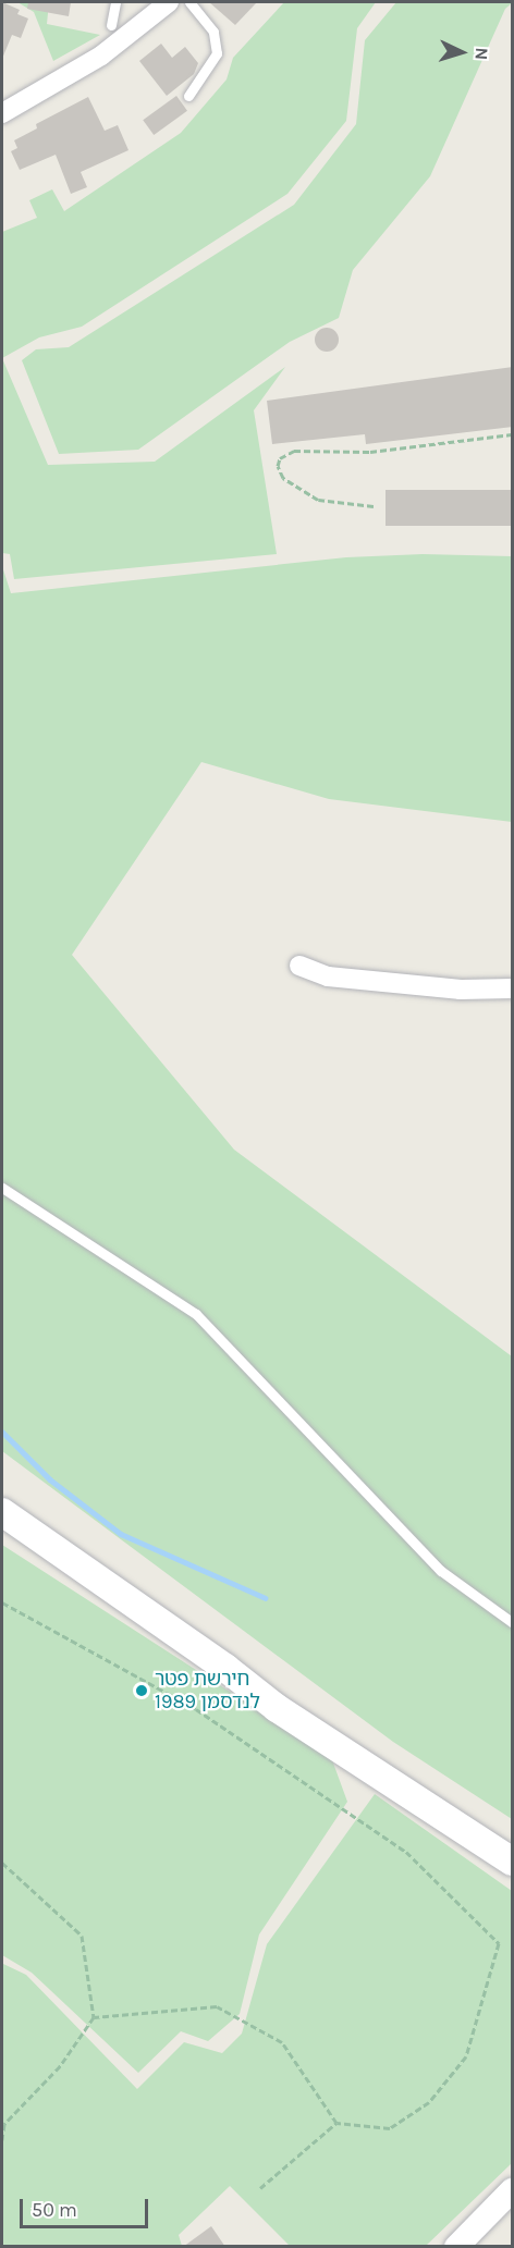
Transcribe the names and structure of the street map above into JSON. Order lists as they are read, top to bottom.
{
  "places": ["חירשת פטר לנדסמן 1989"],
  "scale_bar": "50 m",
  "north": "right"
}
